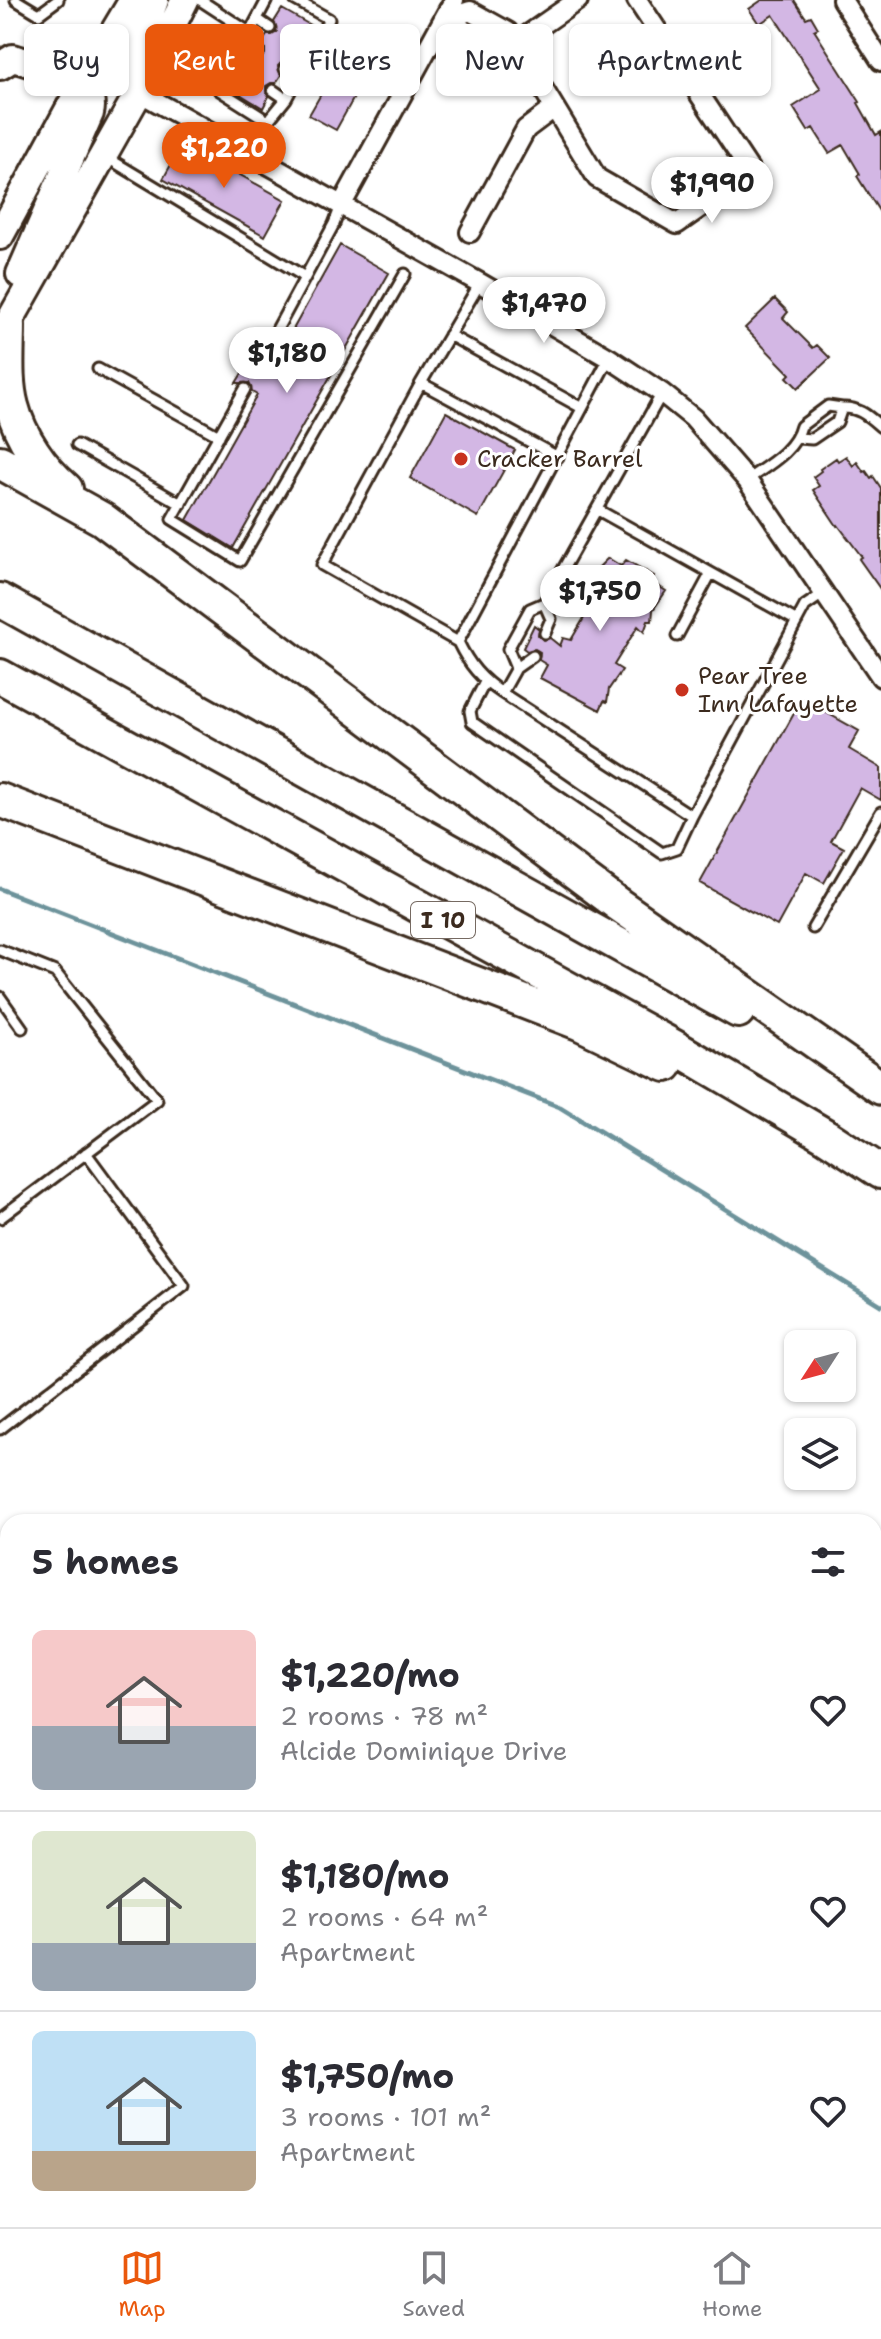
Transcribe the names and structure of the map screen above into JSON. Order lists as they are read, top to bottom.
{
  "streets": {
    "highway": ["I 10"]
  },
  "places": ["Cracker Barrel", "Pear Tree Inn Lafayette"],
  "north": "bottom left",
  "page": {
    "chip": [
      "Buy",
      "Rent",
      "Filters",
      "New",
      "Apartment"
    ],
    "price": [
      "$1,220",
      "$1,990",
      "$1,470",
      "$1,180",
      "$1,750"
    ],
    "heading": "5 homes",
    "list": [
      {
        "name": "$1,220/mo",
        "note": "2 rooms · 78 m² · Alcide Dominique Drive"
      },
      {
        "name": "$1,180/mo",
        "note": "2 rooms · 64 m² · Apartment"
      },
      {
        "name": "$1,750/mo",
        "note": "3 rooms · 101 m² · Apartment"
      }
    ],
    "tabs": ["Map", "Saved", "Home"]
  }
}
